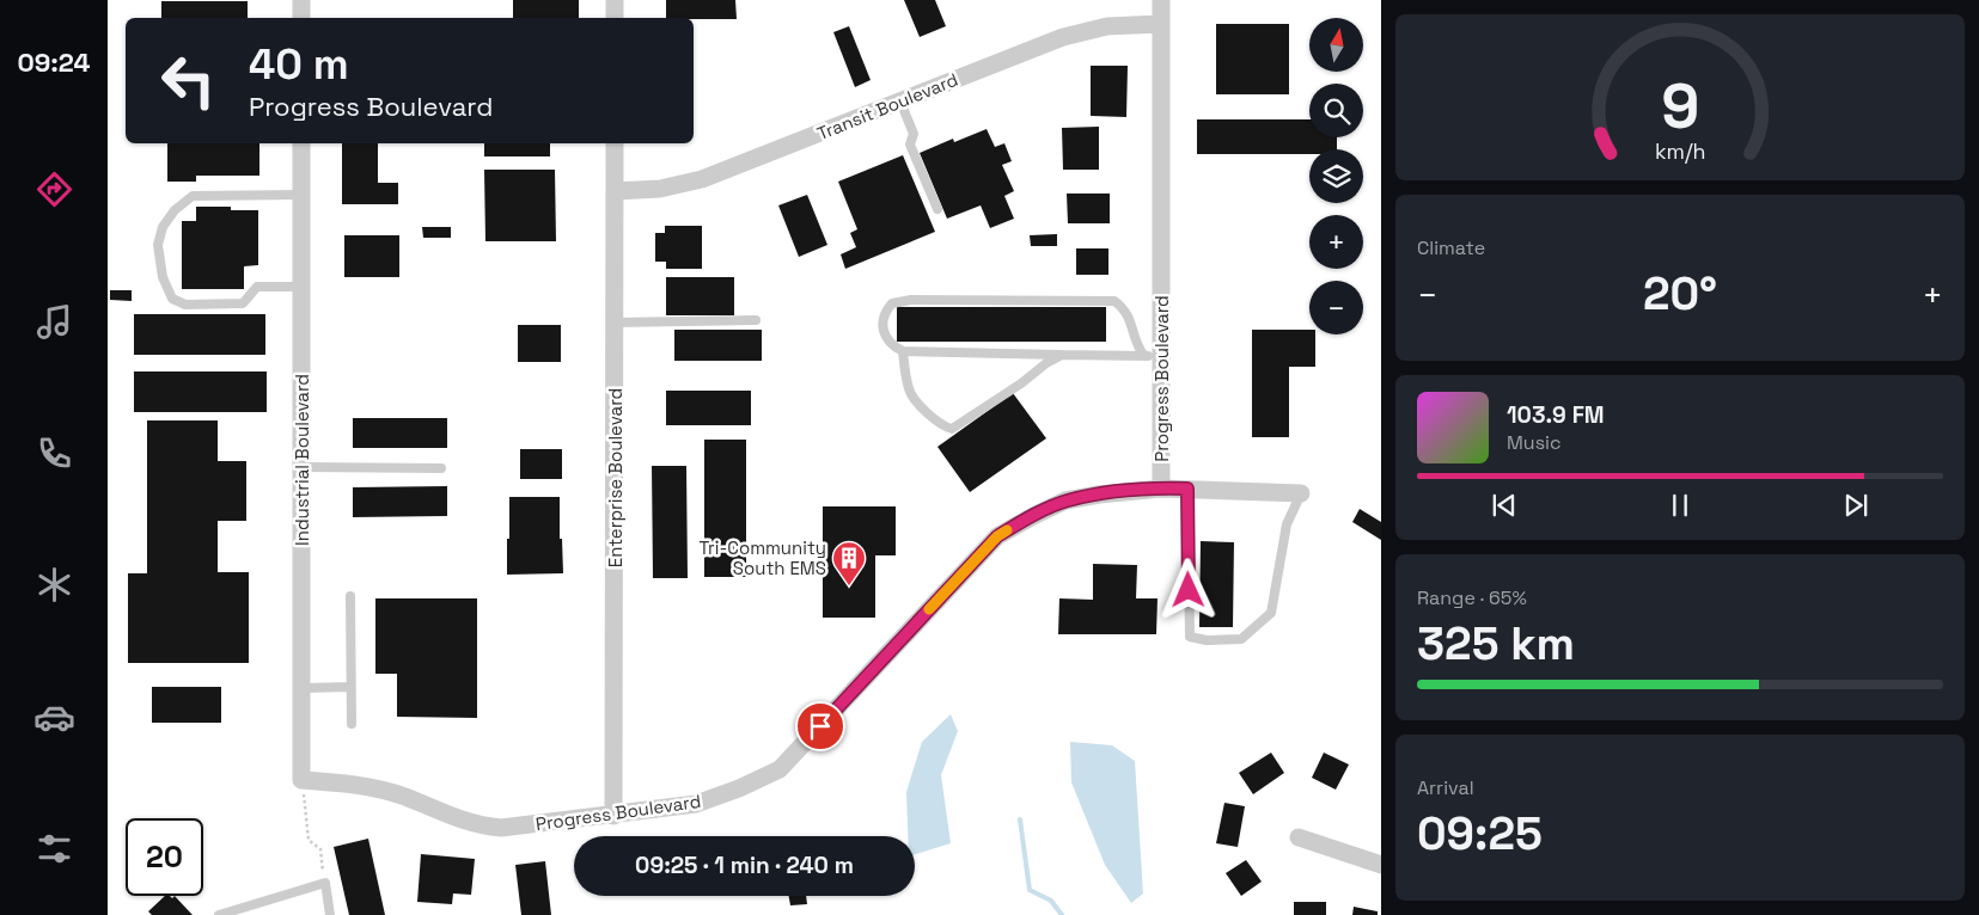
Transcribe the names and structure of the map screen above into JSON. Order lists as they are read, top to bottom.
{
  "streets": {
    "street": [
      "Transit Boulevard",
      "Progress Boulevard",
      "Industrial Boulevard",
      "Enterprise Boulevard"
    ]
  },
  "crossings": [
    ["Transit Boulevard", "Progress Boulevard"],
    ["Transit Boulevard", "Enterprise Boulevard"],
    ["Progress Boulevard", "Industrial Boulevard"],
    ["Progress Boulevard", "Enterprise Boulevard"]
  ],
  "places": {
    "building": ["Tri-Community South EMS"]
  },
  "north": "top",
  "page": {
    "tabs": "09:24",
    "map_buttons": ["+", "−"],
    "turn": ["40 m", "Progress Boulevard"],
    "tile": [
      "Climate",
      ["Range · 65%", "325 km"],
      ["Arrival", "09:25"]
    ],
    "heat": ["−", "20°", "+"],
    "song": ["103.9 FM", "Music"],
    "limit": "20",
    "trip": "09:25 · 1 min · 240 m",
    "gauge": ["9", "km/h"]
  }
}
